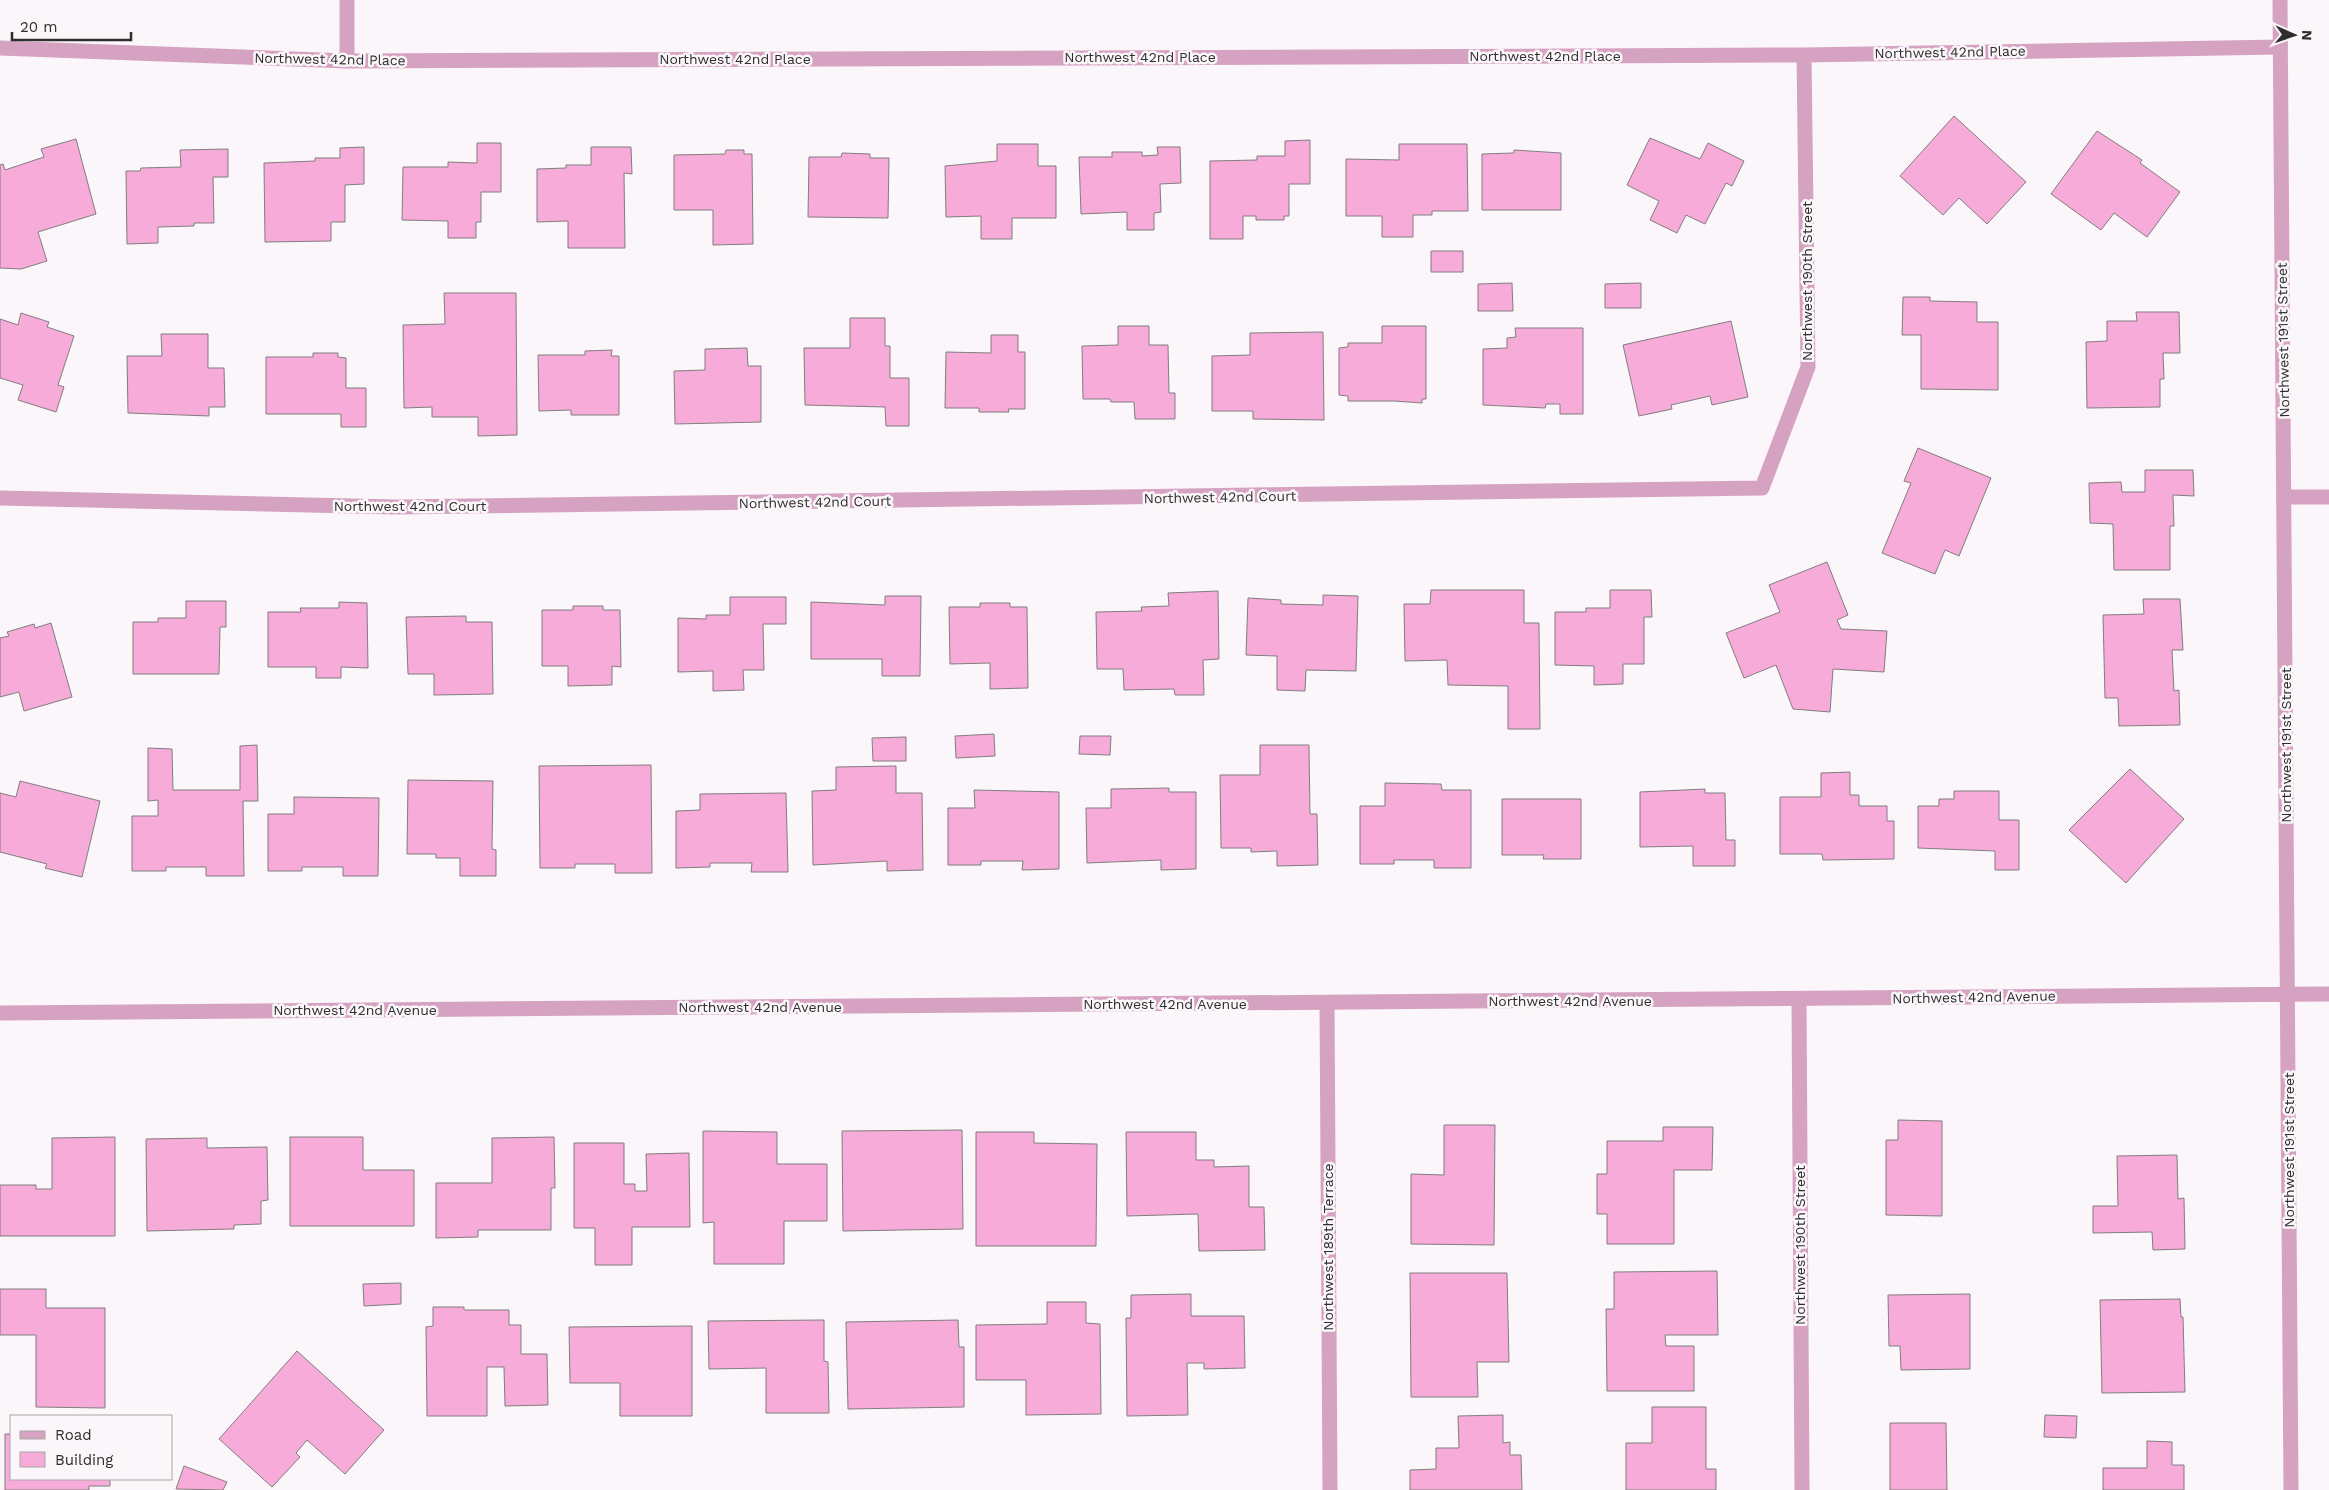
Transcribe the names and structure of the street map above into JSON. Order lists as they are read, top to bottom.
{
  "streets": {
    "street": [
      "Northwest 42nd Place",
      "Northwest 190th Street",
      "Northwest 191st Street",
      "Northwest 42nd Court",
      "Northwest 42nd Avenue",
      "Northwest 189th Terrace"
    ]
  },
  "crossings": [
    ["Northwest 42nd Place", "Northwest 190th Street"],
    ["Northwest 42nd Place", "Northwest 191st Street"],
    ["Northwest 190th Street", "Northwest 42nd Court"],
    ["Northwest 190th Street", "Northwest 42nd Avenue"],
    ["Northwest 191st Street", "Northwest 42nd Avenue"],
    ["Northwest 42nd Avenue", "Northwest 189th Terrace"]
  ],
  "legend": ["Road", "Building"],
  "scale_bar": "20 m",
  "north": "right"
}
